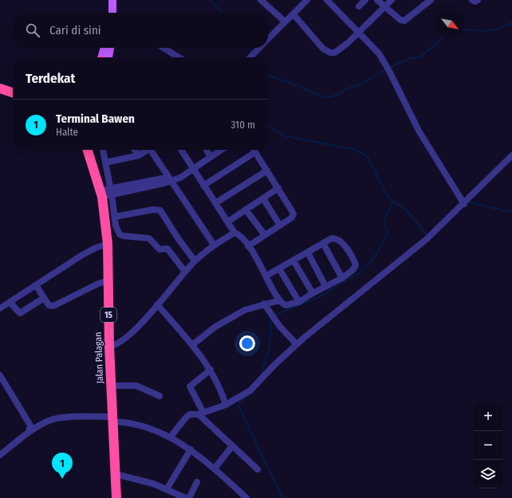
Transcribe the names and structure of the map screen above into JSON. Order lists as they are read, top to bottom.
{
  "streets": {
    "highway": ["15", "Jalan Palagan"]
  },
  "north": "bottom right",
  "page": {
    "search": "Cari di sini",
    "heading": "Terdekat",
    "list": [
      {
        "mark": "1",
        "name": "Terminal Bawen",
        "note": "Halte",
        "value": "310 m"
      }
    ],
    "map_buttons": ["+", "−"],
    "pins": "1"
  }
}
